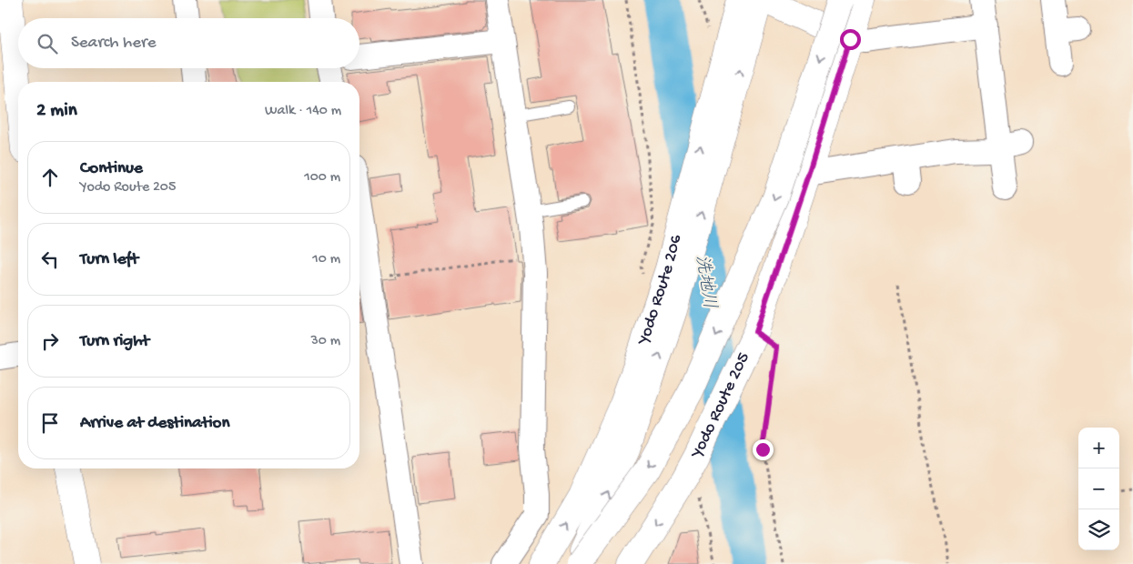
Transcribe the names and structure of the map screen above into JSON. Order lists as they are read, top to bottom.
{
  "streets": {
    "main road": ["Yodo Route 206", "Yodo Route 205"]
  },
  "water": ["洗地川"],
  "page": {
    "search": "Search here",
    "heading": ["2 min", "Walk · 140 m"],
    "list": [
      ["Continue", "Yodo Route 205", "100 m"],
      ["Turn left", "10 m"],
      ["Turn right", "30 m"],
      "Arrive at destination"
    ],
    "map_buttons": ["+", "−"]
  }
}
